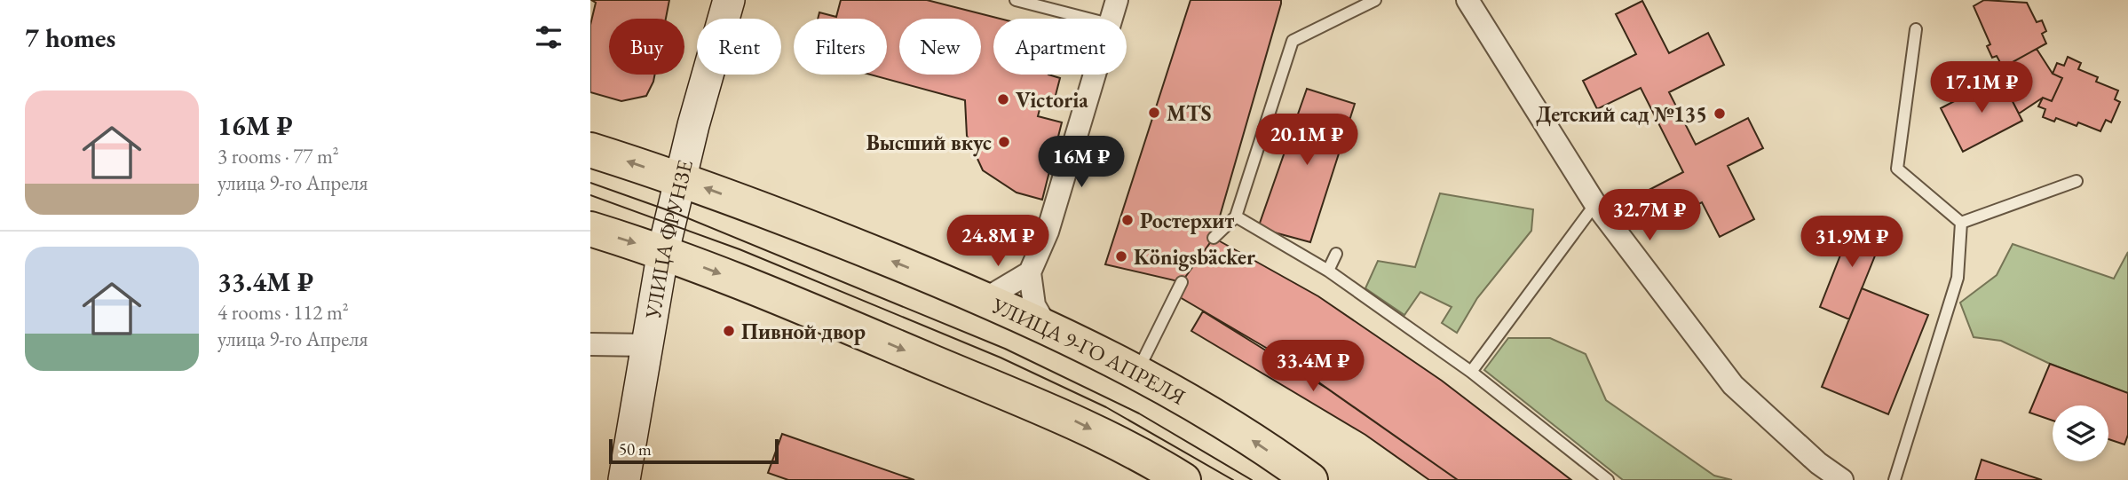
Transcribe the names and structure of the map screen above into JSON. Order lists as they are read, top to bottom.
{
  "streets": {
    "main road": ["УЛИЦА ФРУНЗЕ", "УЛИЦА 9-ГО АПРЕЛЯ"]
  },
  "crossings": [
    ["УЛИЦА ФРУНЗЕ", "УЛИЦА 9-ГО АПРЕЛЯ"]
  ],
  "places": [
    "Victoria",
    "MTS",
    "Детский сад №135",
    "Высший вкус",
    "Ростерхит",
    "Königsbäcker",
    "Пивной двор"
  ],
  "scale_bar": "50 m",
  "page": {
    "heading": "7 homes",
    "chip": [
      "Buy",
      "Rent",
      "Filters",
      "New",
      "Apartment"
    ],
    "price": [
      "17.1M ₽",
      "20.1M ₽",
      "16M ₽",
      "32.7M ₽",
      "24.8M ₽",
      "31.9M ₽",
      "33.4M ₽"
    ],
    "list": [
      {
        "name": "16M ₽",
        "note": "3 rooms · 77 m² · улица 9-го Апреля"
      },
      {
        "name": "33.4M ₽",
        "note": "4 rooms · 112 m² · улица 9-го Апреля"
      }
    ],
    "scale": "50 m"
  }
}
